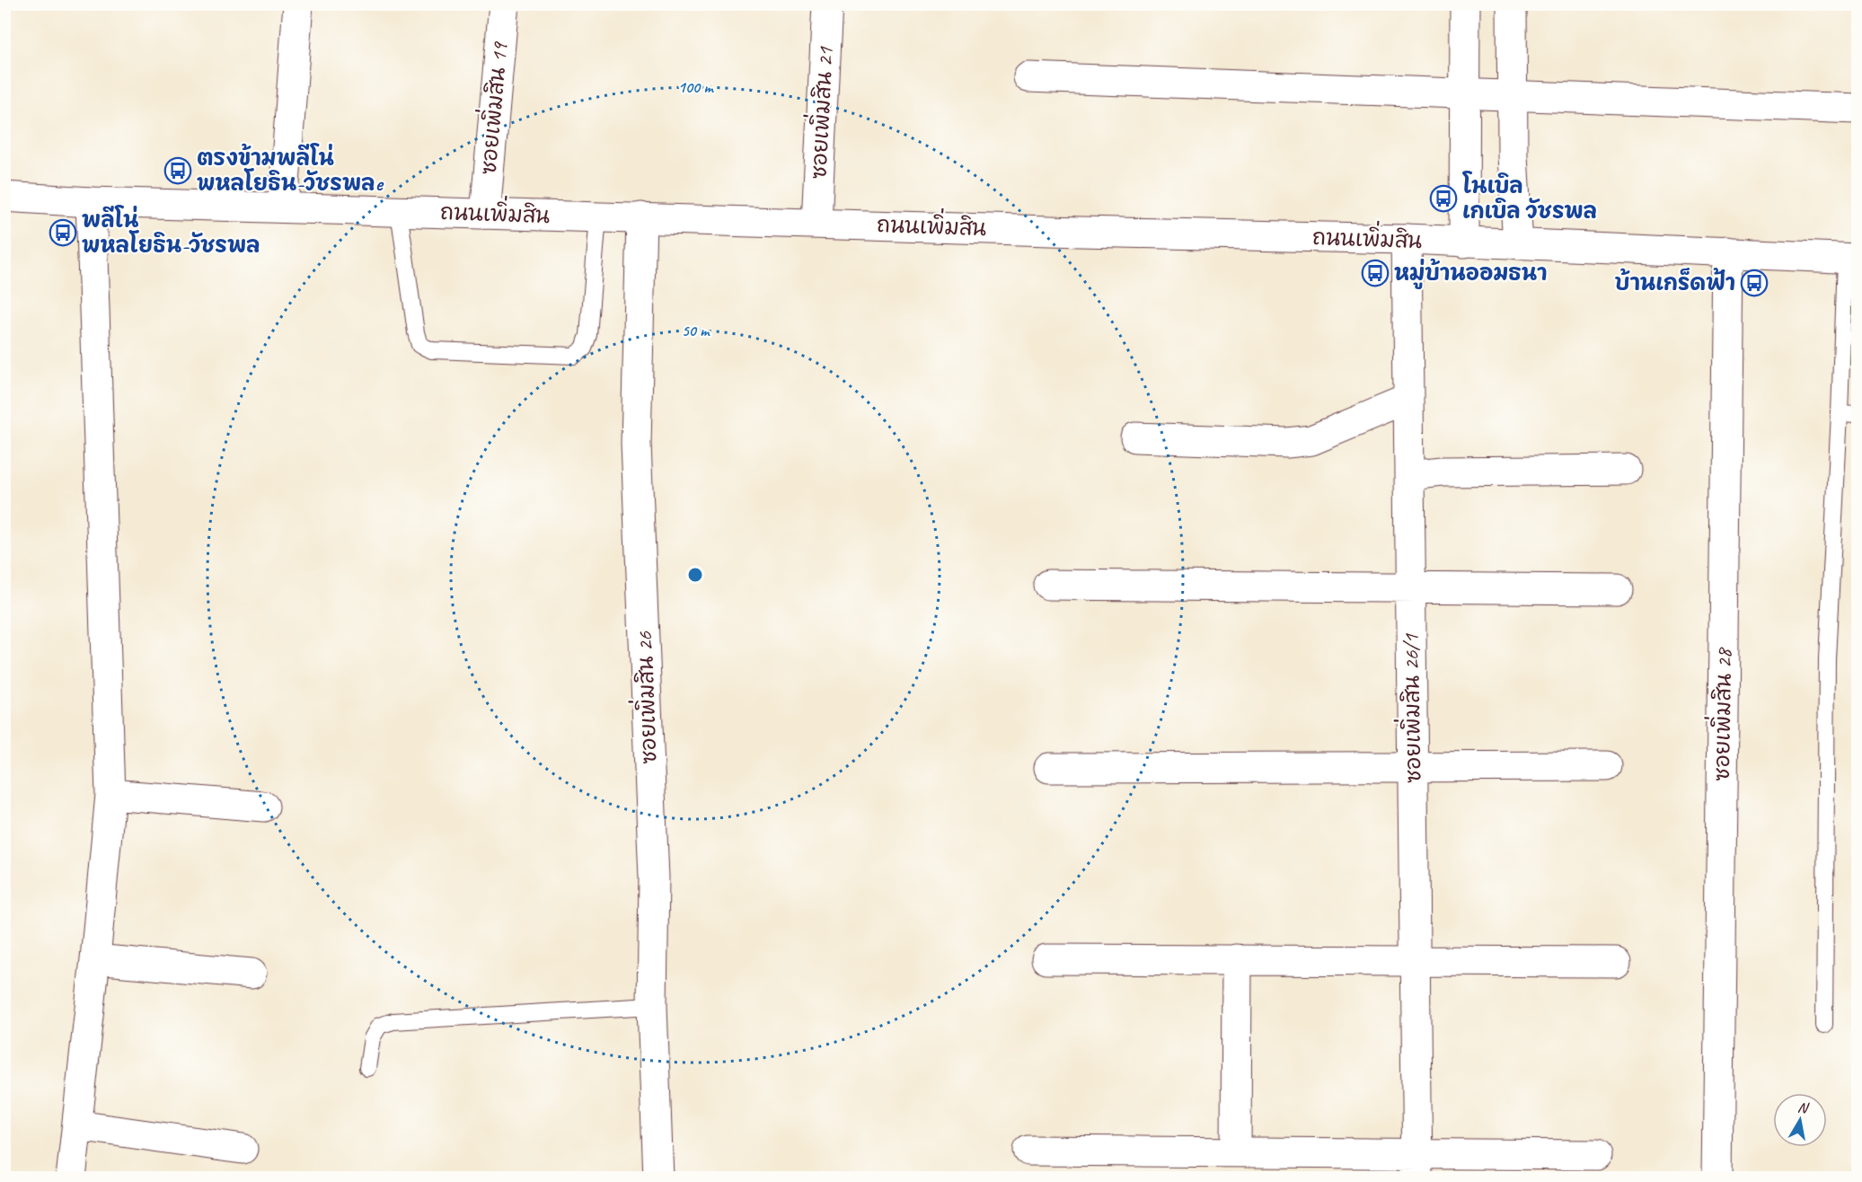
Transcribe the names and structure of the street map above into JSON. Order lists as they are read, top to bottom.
{
  "streets": {
    "street": [
      "ซอยเพิ่มสิน 19",
      "ซอยเพิ่มสิน 21",
      "ถนนเพิ่มสิน",
      "ซอยเพิ่มสิน 26",
      "ซอยเพิ่มสิน 26/1",
      "ซอยเพิ่มสิน 28"
    ]
  },
  "crossings": [
    ["ซอยเพิ่มสิน 19", "ถนนเพิ่มสิน"],
    ["ซอยเพิ่มสิน 21", "ถนนเพิ่มสิน"],
    ["ถนนเพิ่มสิน", "ซอยเพิ่มสิน 26"],
    ["ถนนเพิ่มสิน", "ซอยเพิ่มสิน 26/1"],
    ["ถนนเพิ่มสิน", "ซอยเพิ่มสิน 28"]
  ],
  "places": {
    "bus stop": [
      "ตรงข้ามพลีโน่ พหลโยธิน-วัชรพลe",
      "โนเบิล เกเบิล วัชรพล",
      "พลีโน่ พหลโยธิน-วัชรพล",
      "หมู่บ้านออมธนา",
      "บ้านเกร็ดฟ้า"
    ]
  },
  "north": "top",
  "rings": ["100 m", "50 m"]
}
